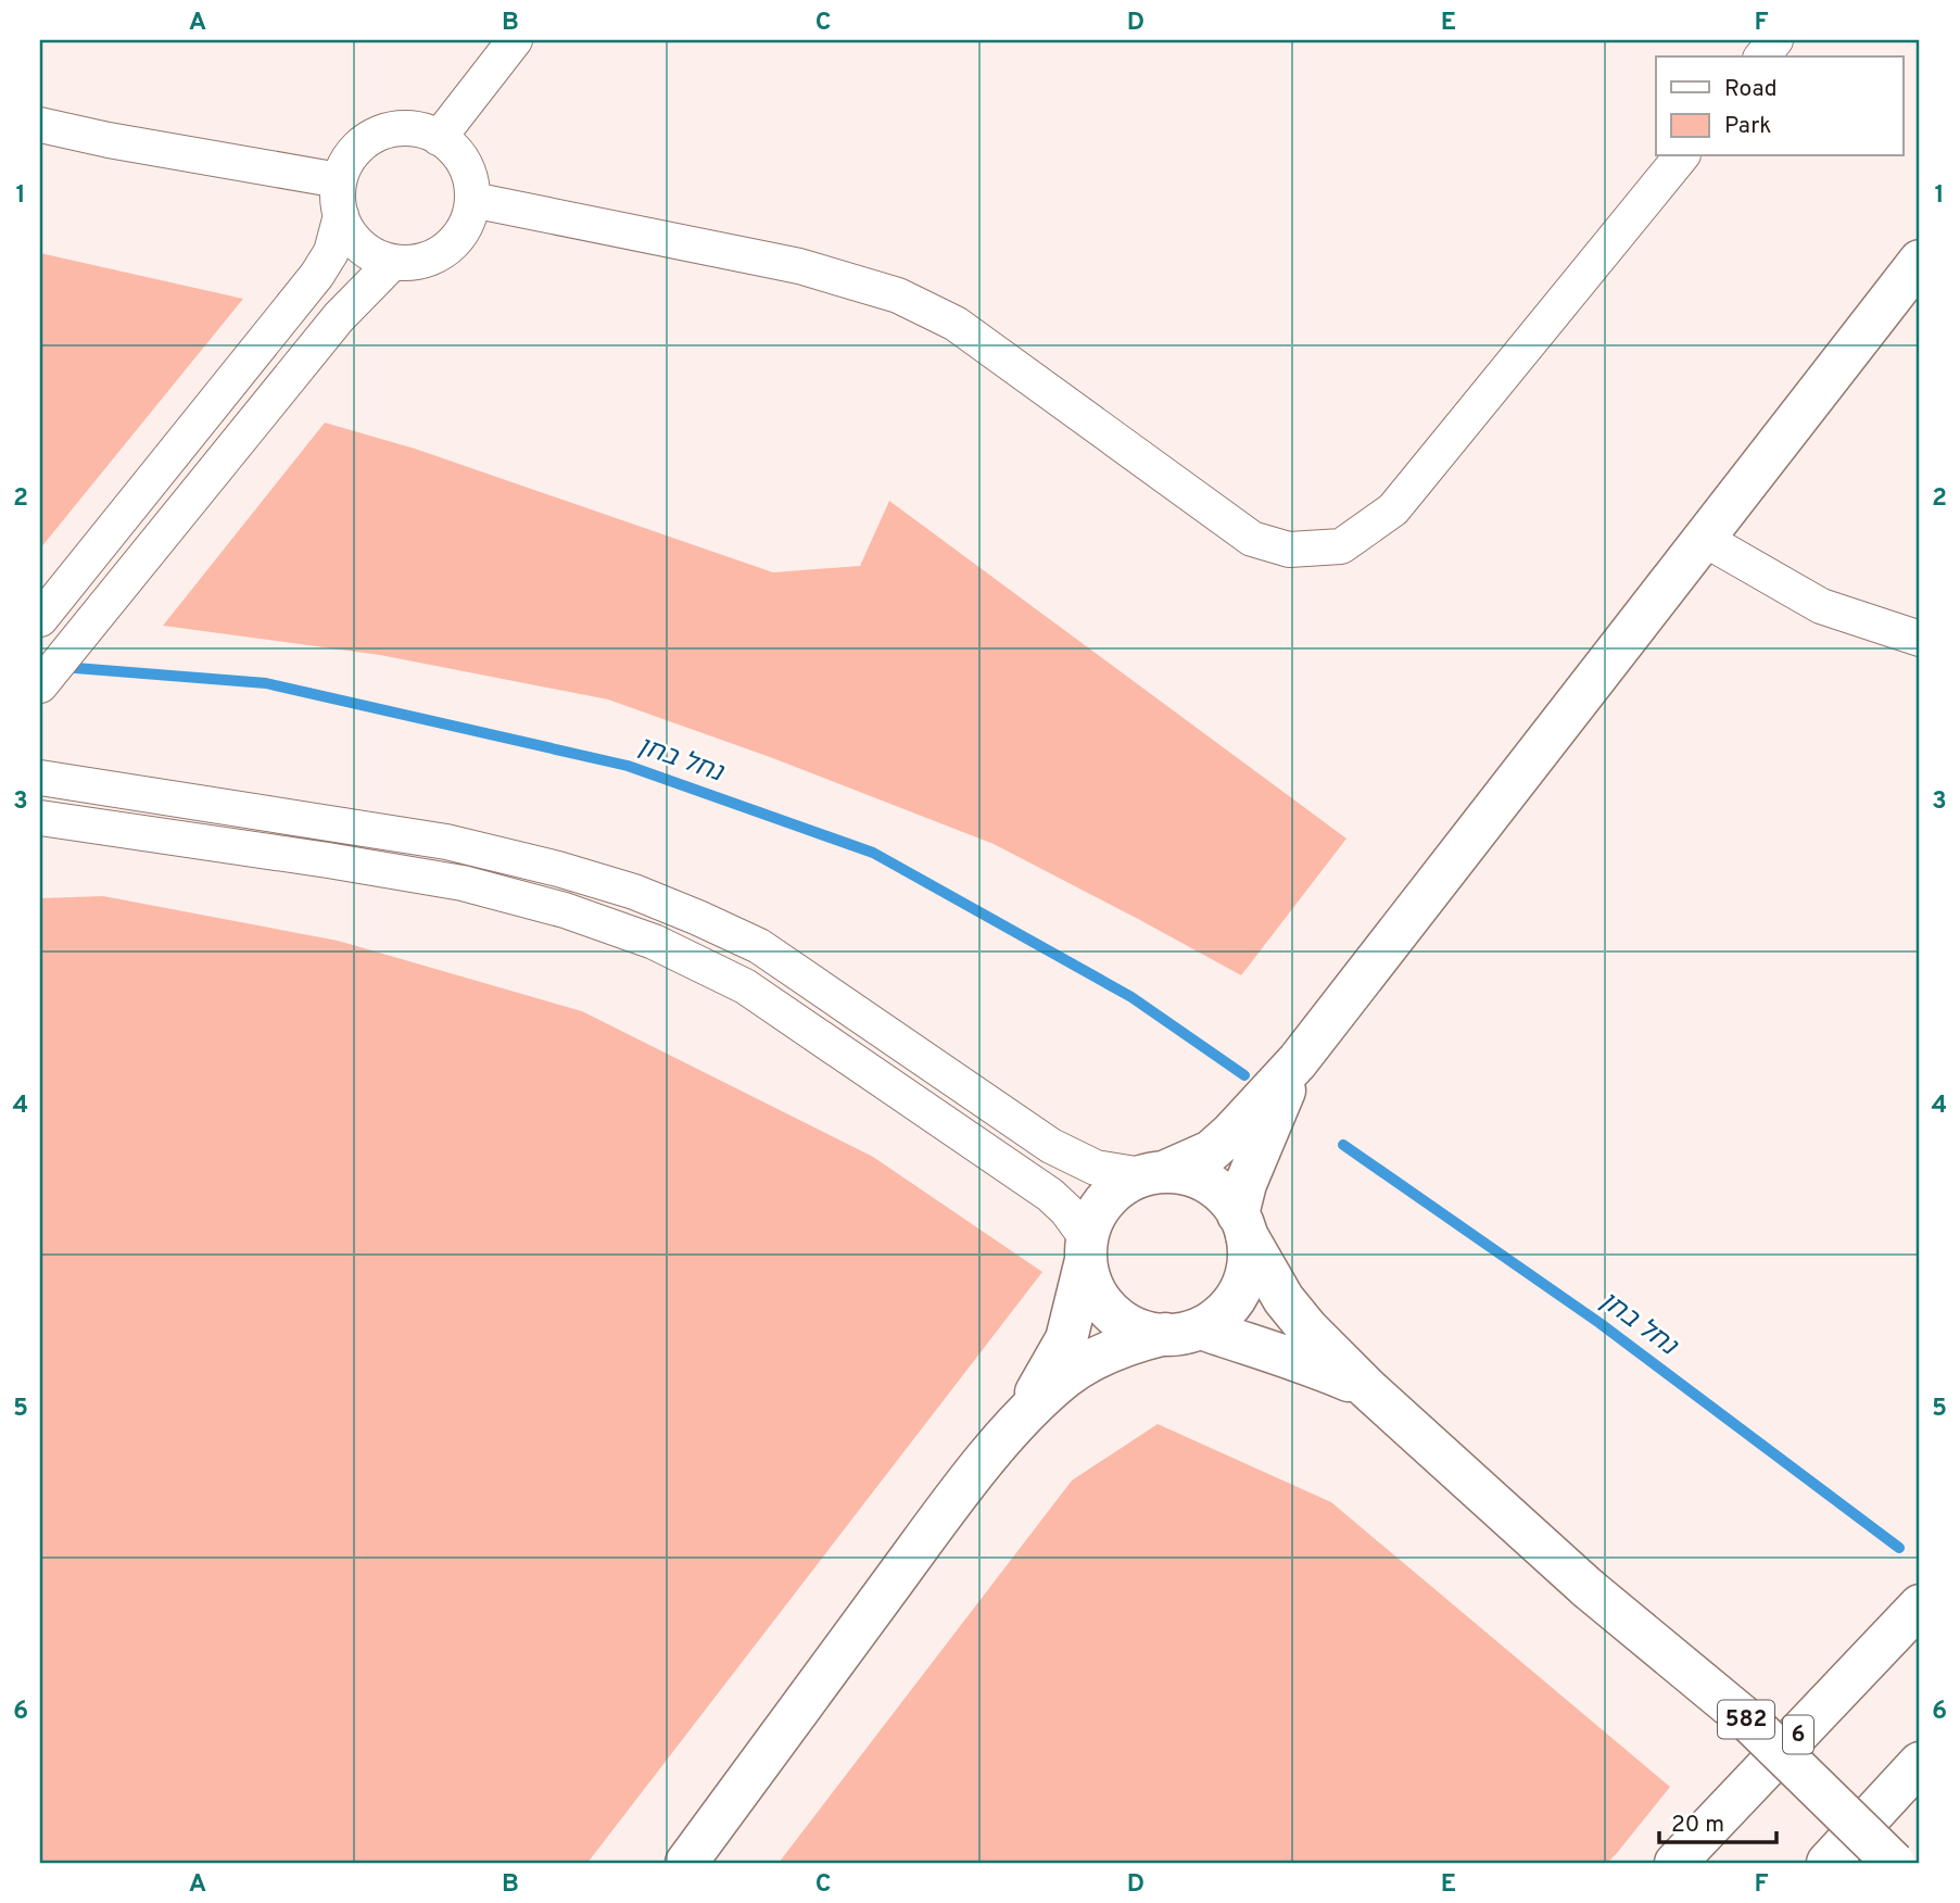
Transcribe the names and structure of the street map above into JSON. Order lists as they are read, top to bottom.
{
  "streets": {
    "main road": ["582", "6"]
  },
  "water": ["נחל בחן"],
  "legend": ["Road", "Park"],
  "scale_bar": "20 m",
  "grid": {
    "columns": [
      "A",
      "B",
      "C",
      "D",
      "E",
      "F"
    ],
    "rows": [
      "1",
      "2",
      "3",
      "4",
      "5",
      "6"
    ]
  }
}
